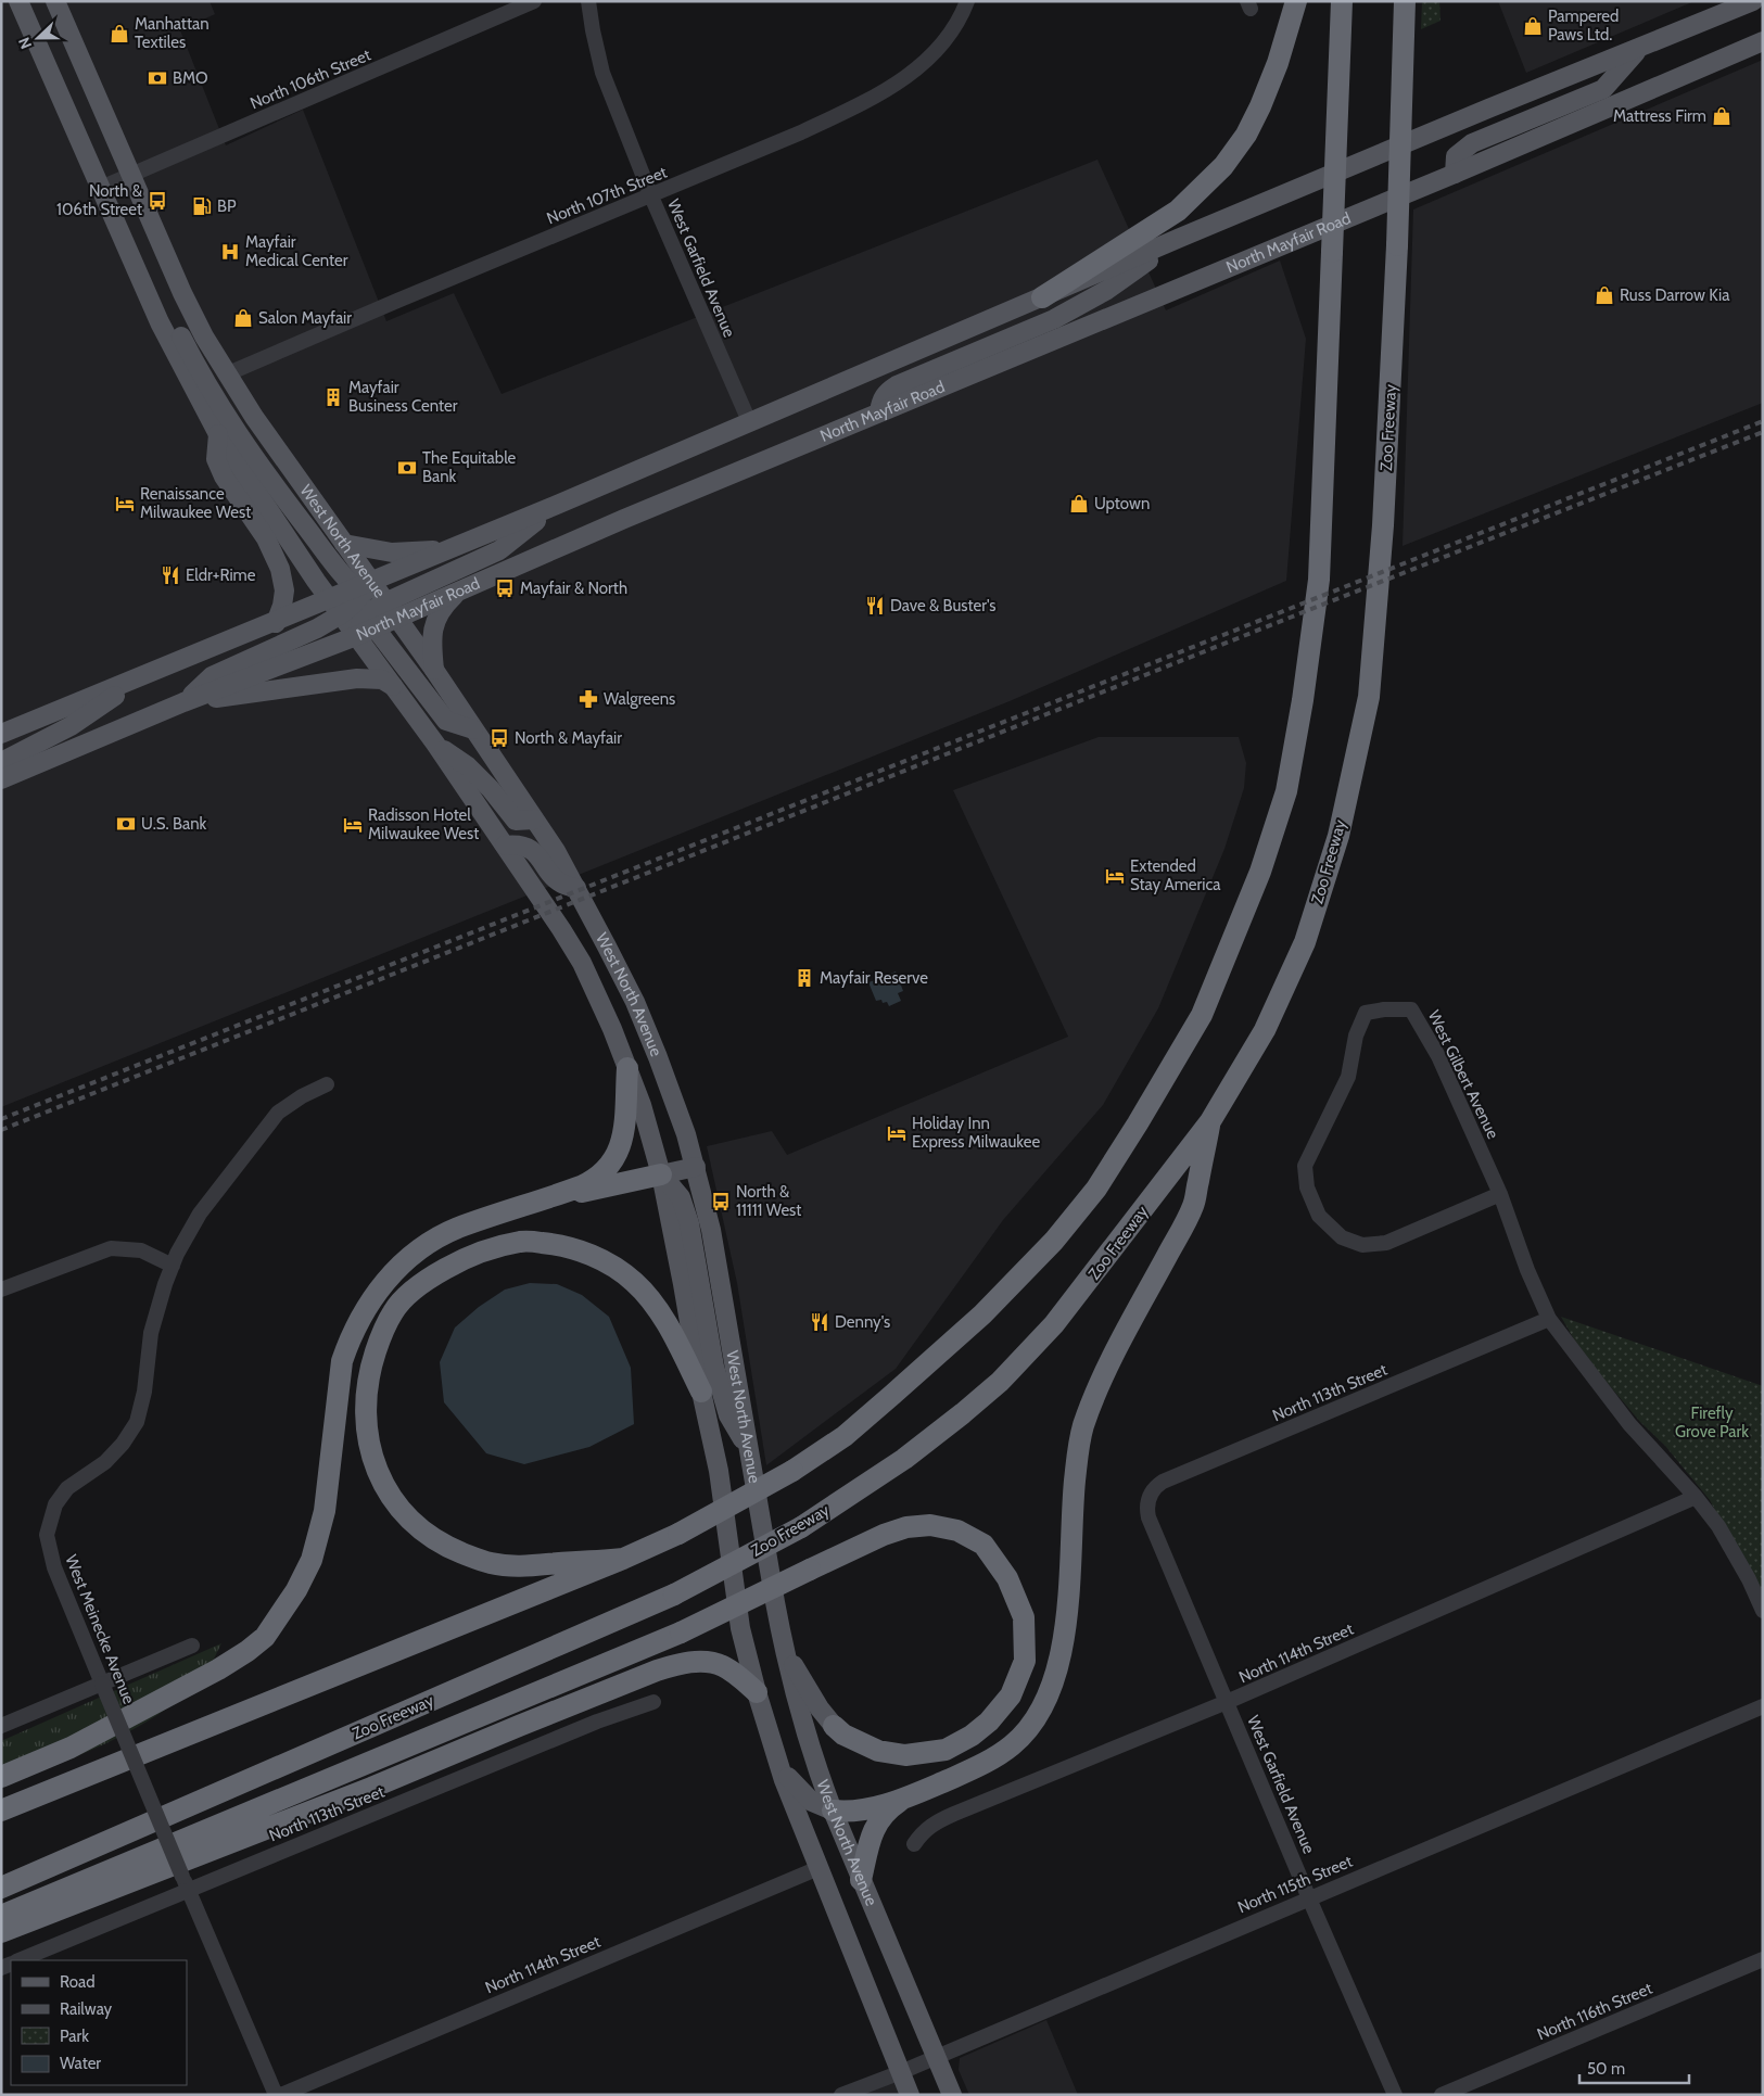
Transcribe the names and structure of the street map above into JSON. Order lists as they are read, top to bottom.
{
  "streets": {
    "highway": ["Zoo Freeway"],
    "main road": ["North Mayfair Road", "West North Avenue"],
    "street": [
      "North 106th Street",
      "North 107th Street",
      "West Garfield Avenue",
      "West Gilbert Avenue",
      "North 113th Street",
      "West Meinecke Avenue",
      "North 114th Street",
      "North 115th Street",
      "North 116th Street"
    ]
  },
  "crossings": [
    ["North 106th Street", "West North Avenue"],
    ["North 107th Street", "West Garfield Avenue"],
    ["North 107th Street", "West North Avenue"],
    ["North Mayfair Road", "West Garfield Avenue"],
    ["North Mayfair Road", "West North Avenue"],
    ["West Garfield Avenue", "North 113th Street"],
    ["West Garfield Avenue", "North 114th Street"],
    ["West Garfield Avenue", "North 115th Street"],
    ["West North Avenue", "North 114th Street"],
    ["West North Avenue", "North 115th Street"],
    ["West Gilbert Avenue", "North 113th Street"],
    ["West Gilbert Avenue", "North 114th Street"],
    ["North 113th Street", "West Meinecke Avenue"]
  ],
  "parks": ["Firefly Grove Park"],
  "places": {
    "shop": [
      "Pampered Paws Ltd.",
      "Manhattan Textiles",
      "Mattress Firm",
      "Russ Darrow Kia",
      "Salon Mayfair",
      "Uptown"
    ],
    "bank": ["BMO", "The Equitable Bank", "U.S. Bank"],
    "bus stop": [
      "North & 106th Street",
      "Mayfair & North",
      "North & Mayfair",
      "North & 11111 West"
    ],
    "fuel station": ["BP"],
    "hospital": ["Mayfair Medical Center"],
    "building": ["Mayfair Business Center", "Mayfair Reserve"],
    "hotel": [
      "Renaissance Milwaukee West",
      "Radisson Hotel Milwaukee West",
      "Extended Stay America",
      "Holiday Inn Express Milwaukee"
    ],
    "restaurant": ["Eldr+Rime", "Dave & Buster's", "Denny's"],
    "pharmacy": ["Walgreens"]
  },
  "legend": [
    "Road",
    "Railway",
    "Park",
    "Water"
  ],
  "scale_bar": "50 m",
  "north": "left"
}
